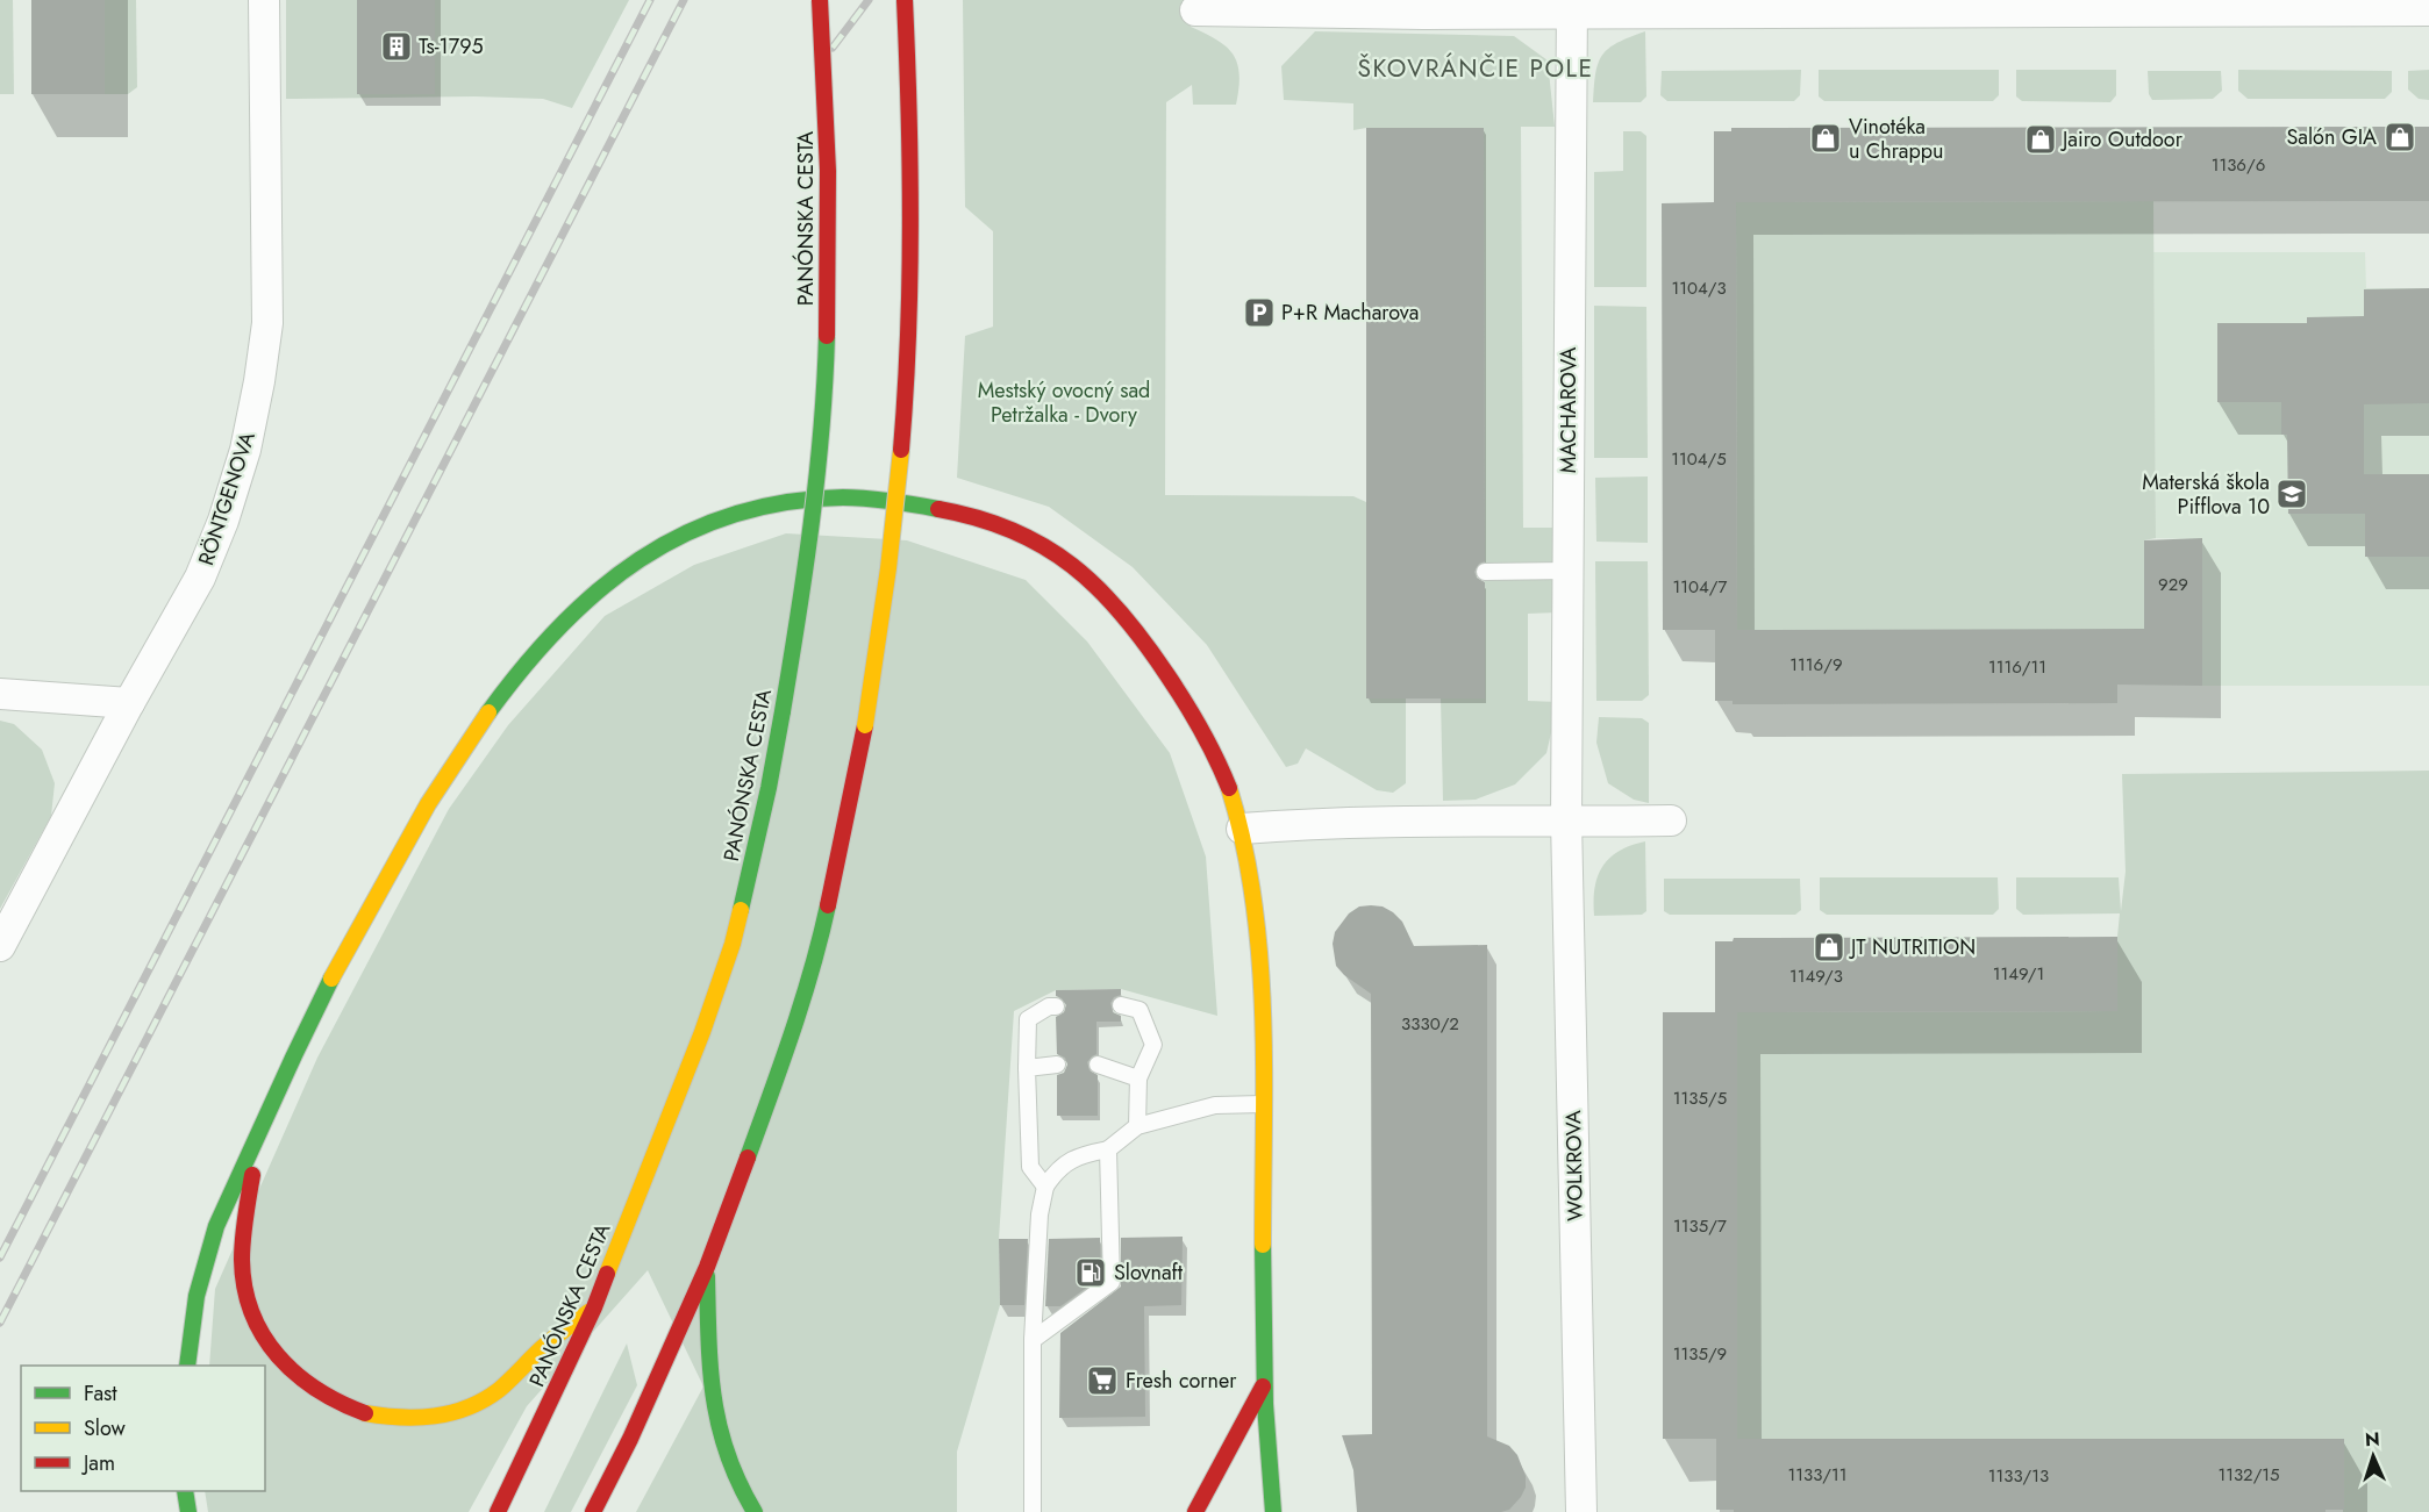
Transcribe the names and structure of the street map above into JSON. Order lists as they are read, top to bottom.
{
  "streets": {
    "street": [
      "PANÓNSKA CESTA",
      "MACHAROVA",
      "RÖNTGENOVA",
      "WOLKROVA"
    ]
  },
  "crossings": [
    ["MACHAROVA", "WOLKROVA"]
  ],
  "districts": ["ŠKOVRÁNČIE POLE"],
  "parks": ["Mestský ovocný sad Petržalka - Dvory"],
  "places": {
    "building": ["Ts-1795"],
    "shop": [
      "Salón GIA",
      "Vinotéka u Chrappu",
      "Jairo Outdoor",
      "JT NUTRITION"
    ],
    "parking": ["P+R Macharova"],
    "school or university": ["Materská škola Pifflova 10"],
    "fuel station": ["Slovnaft"],
    "supermarket": ["Fresh corner"]
  },
  "house_numbers": [
    "1136/6",
    "1104/3",
    "1104/5",
    "929",
    "1104/7",
    "1116/9",
    "1116/11",
    "1149/1",
    "1149/3",
    "3330/2",
    "1135/5",
    "1135/7",
    "1135/9",
    "1133/11",
    "1132/15",
    "1133/13"
  ],
  "legend": ["Fast", "Slow", "Jam"],
  "north": "top"
}
